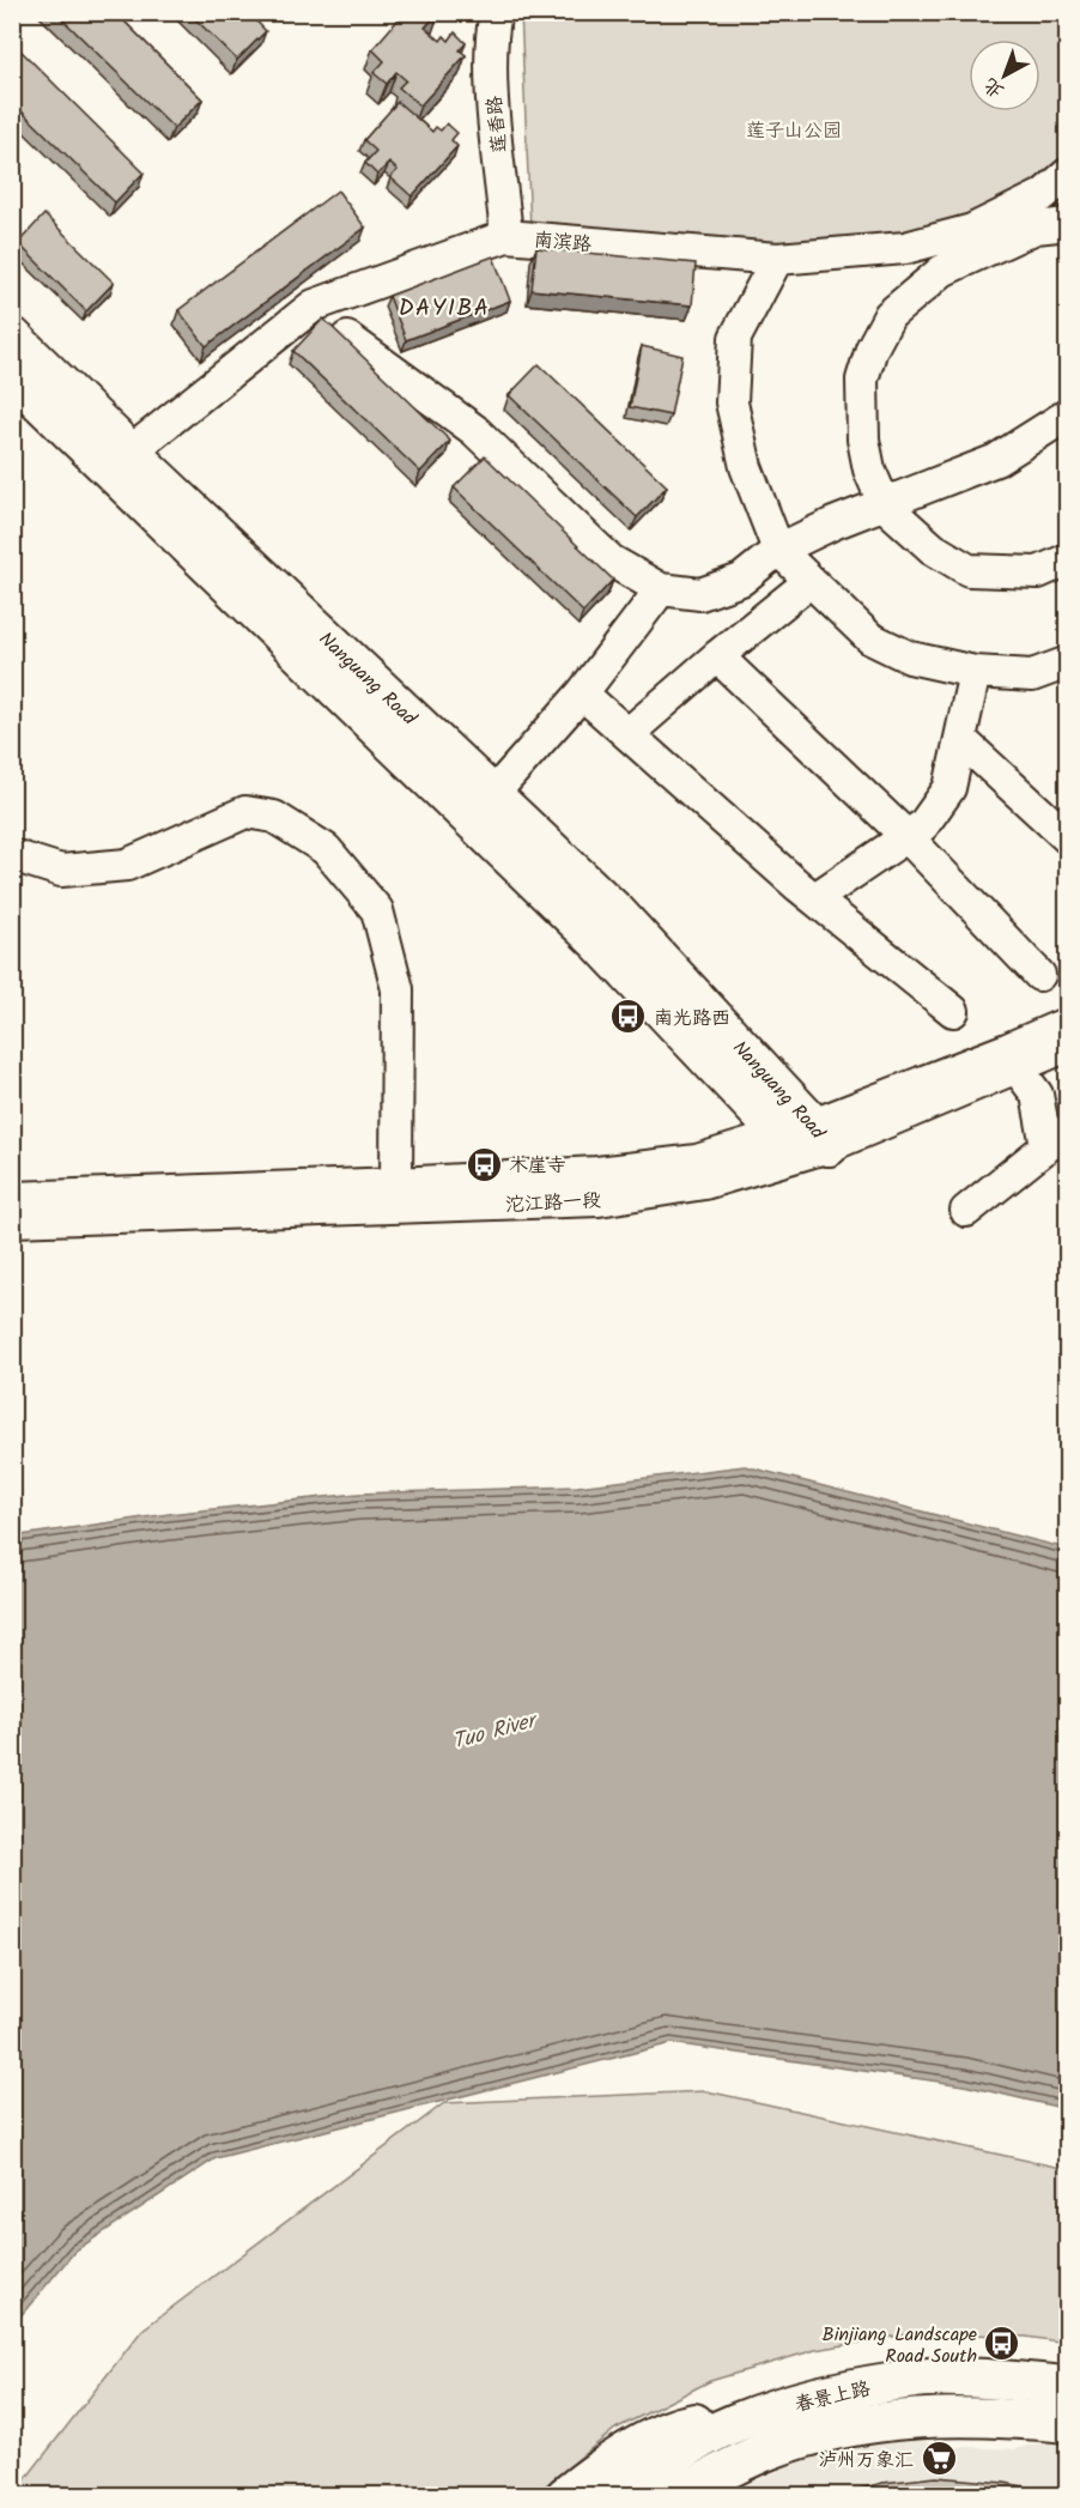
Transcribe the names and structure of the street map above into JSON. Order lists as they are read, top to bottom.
{
  "streets": {
    "main road": ["Nanguang Road", "春景上路"],
    "street": ["莲香路", "南滨路", "沱江路一段"]
  },
  "crossings": [
    ["莲香路", "南滨路"],
    ["南滨路", "Nanguang Road"],
    ["Nanguang Road", "沱江路一段"]
  ],
  "districts": ["DAYIBA"],
  "water": ["Tuo River"],
  "parks": ["莲子山公园"],
  "places": {
    "bus stop": ["南光路西", "木崖寺", "Binjiang Landscape Road South"],
    "supermarket": ["泸州万象汇"]
  },
  "north": "bottom left"
}
